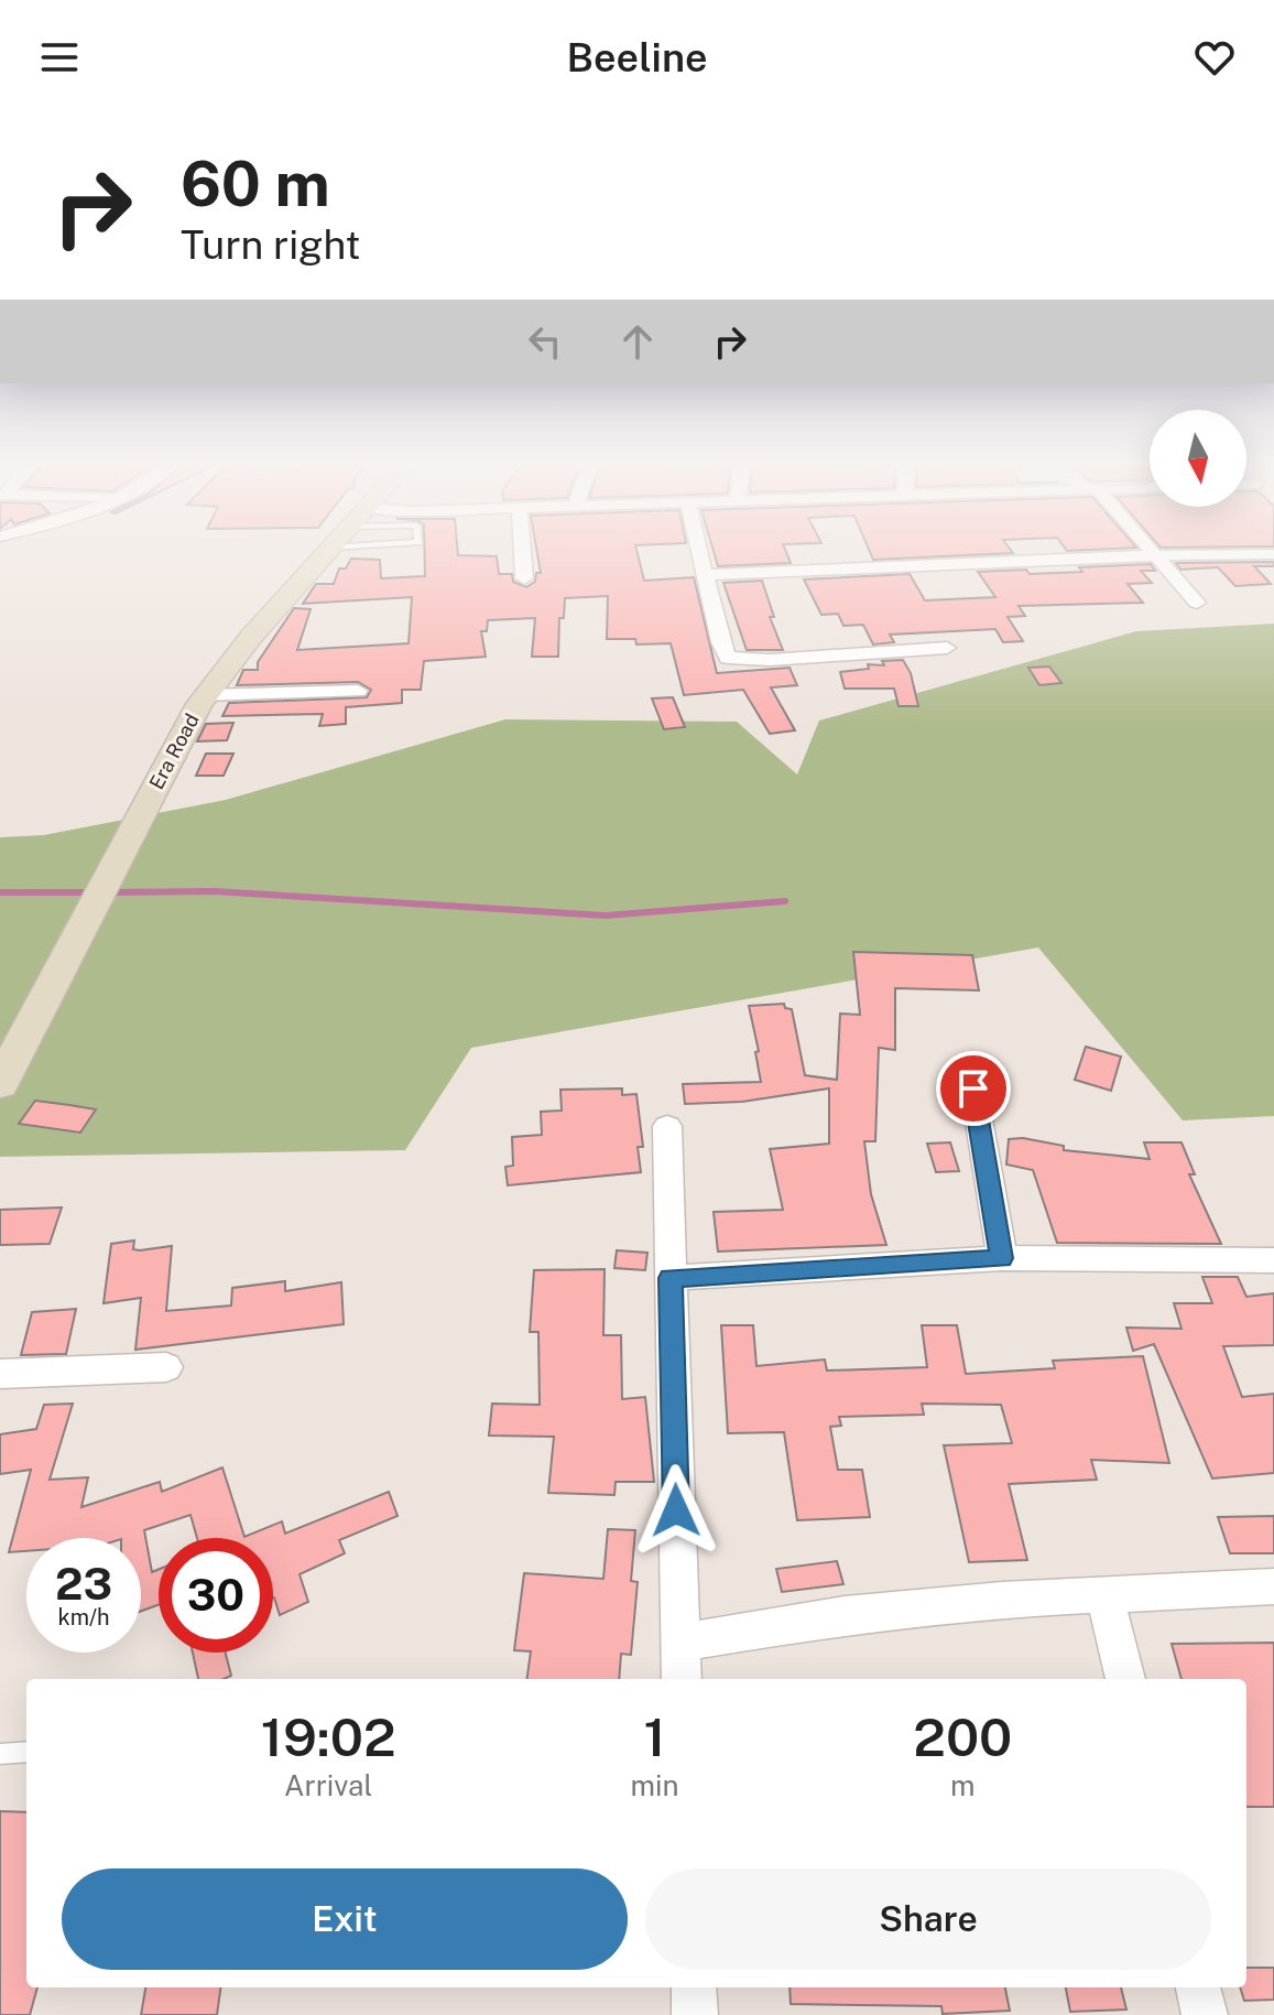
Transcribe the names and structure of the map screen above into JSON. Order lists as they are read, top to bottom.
{
  "streets": {
    "main road": ["Era Road"]
  },
  "north": "bottom",
  "page": {
    "header": "Beeline",
    "turn": ["60 m", "Turn right"],
    "speed": "23 km/h",
    "limit": "30",
    "eta": [
      "19:02",
      "Arrival",
      "1",
      "min",
      "200",
      "m"
    ],
    "buttons": ["Exit", "Share"]
  }
}
